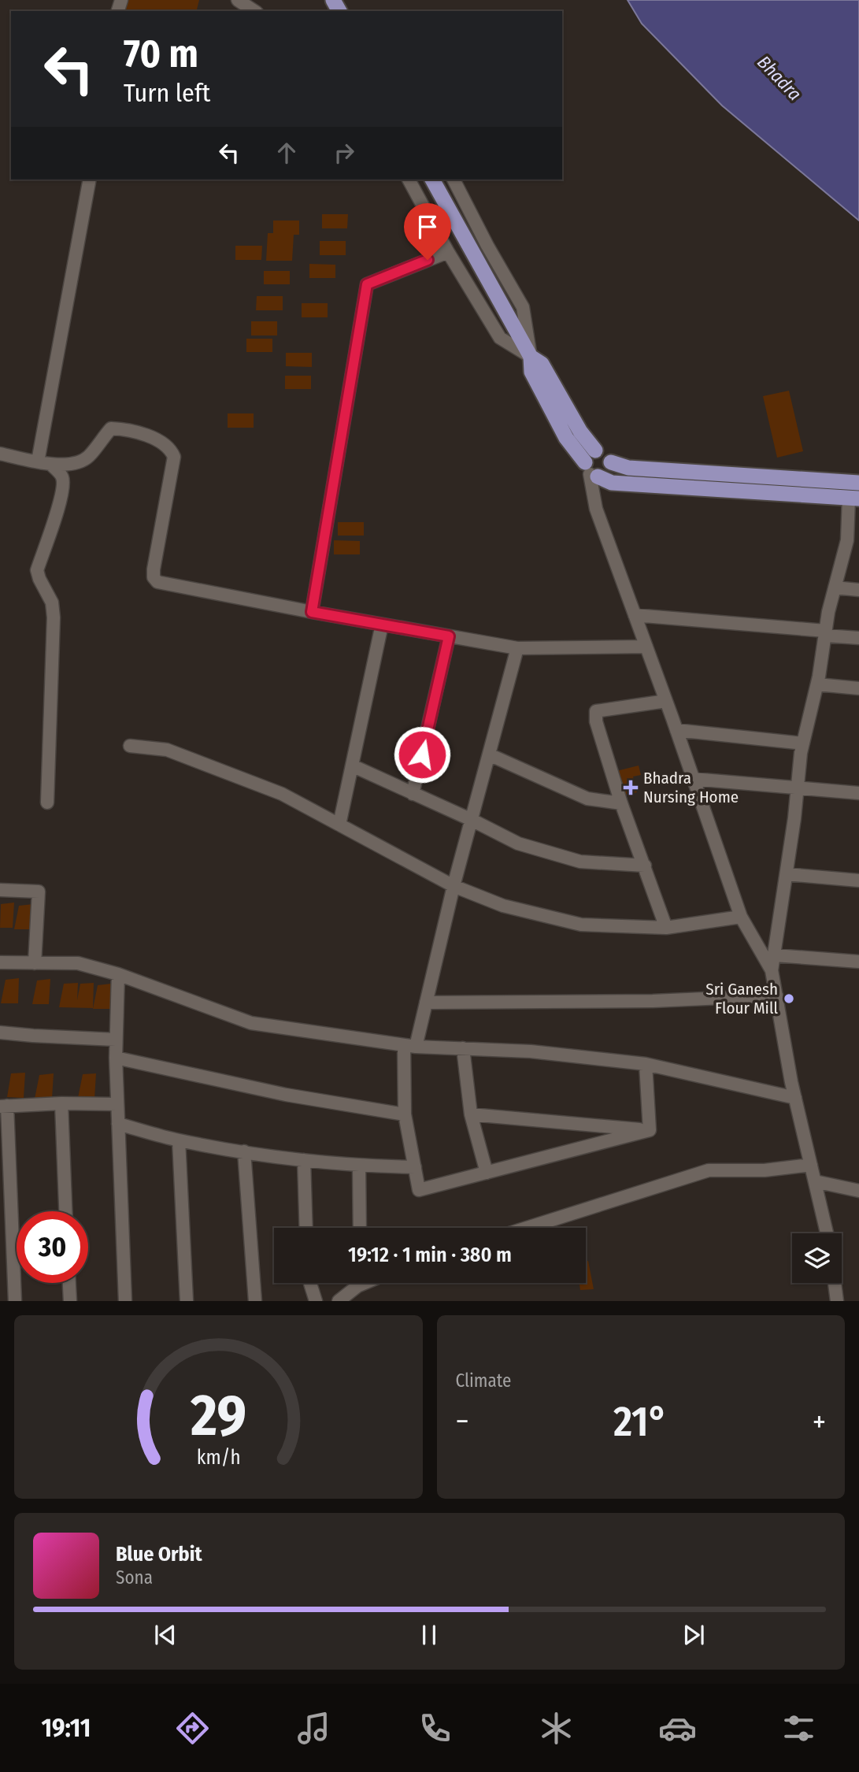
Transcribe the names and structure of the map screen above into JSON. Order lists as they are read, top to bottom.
{
  "water": ["Bhadra"],
  "places": {
    "health": ["Bhadra Nursing Home"],
    "other": ["Sri Ganesh Flour Mill"]
  },
  "page": {
    "turn": ["70 m", "Turn left"],
    "limit": "30",
    "trip": "19:12 · 1 min · 380 m",
    "tile": "Climate",
    "heat": ["−", "21°", "+"],
    "song": ["Blue Orbit", "Sona"],
    "tabs": "19:11",
    "gauge": ["29", "km/h"]
  }
}
